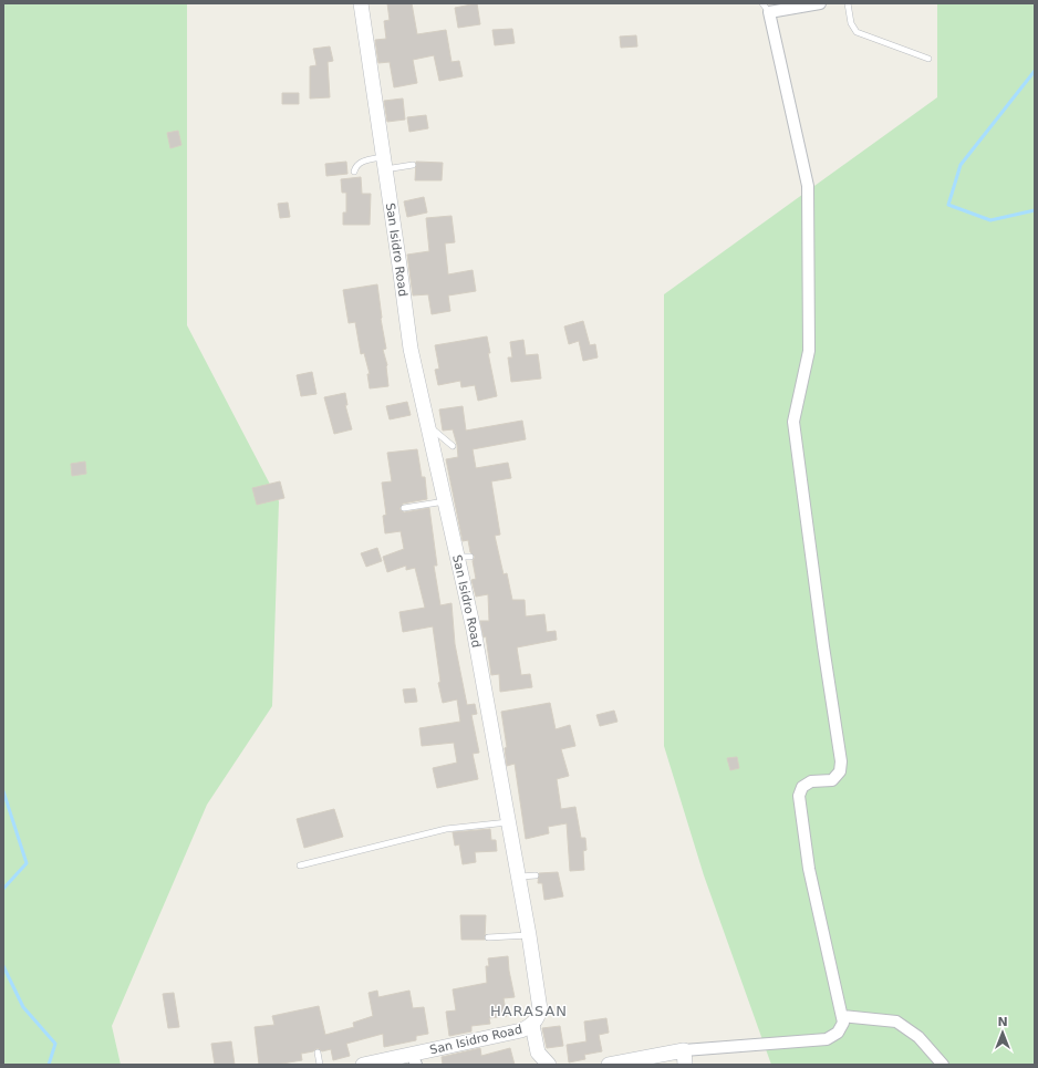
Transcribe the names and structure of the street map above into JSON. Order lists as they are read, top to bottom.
{
  "streets": {
    "street": ["San Isidro Road"]
  },
  "districts": ["HARASAN"],
  "north": "top"
}
